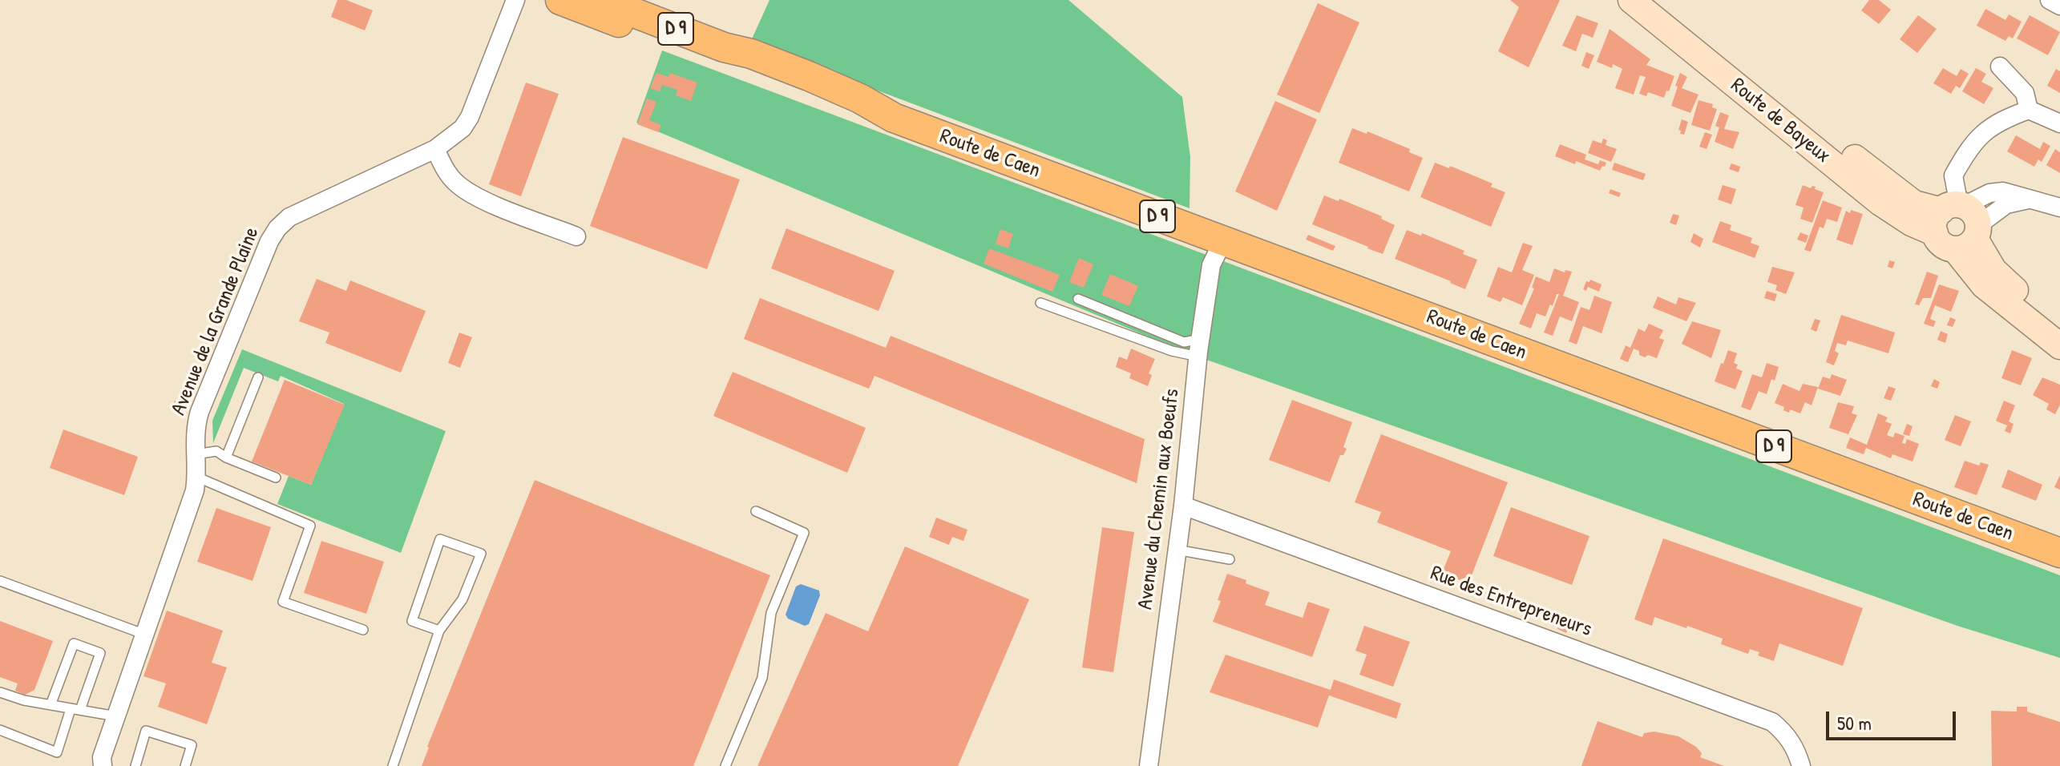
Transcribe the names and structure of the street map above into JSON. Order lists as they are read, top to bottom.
{
  "streets": {
    "main road": ["D 9", "Route de Bayeux", "Route de Caen"],
    "street": ["Avenue de la Grande Plaine", "Avenue du Chemin aux Boeufs", "Rue des Entrepreneurs"]
  },
  "crossings": [
    ["Route de Caen", "Avenue du Chemin aux Boeufs"],
    ["Avenue du Chemin aux Boeufs", "Rue des Entrepreneurs"]
  ],
  "scale_bar": "50 m"
}
